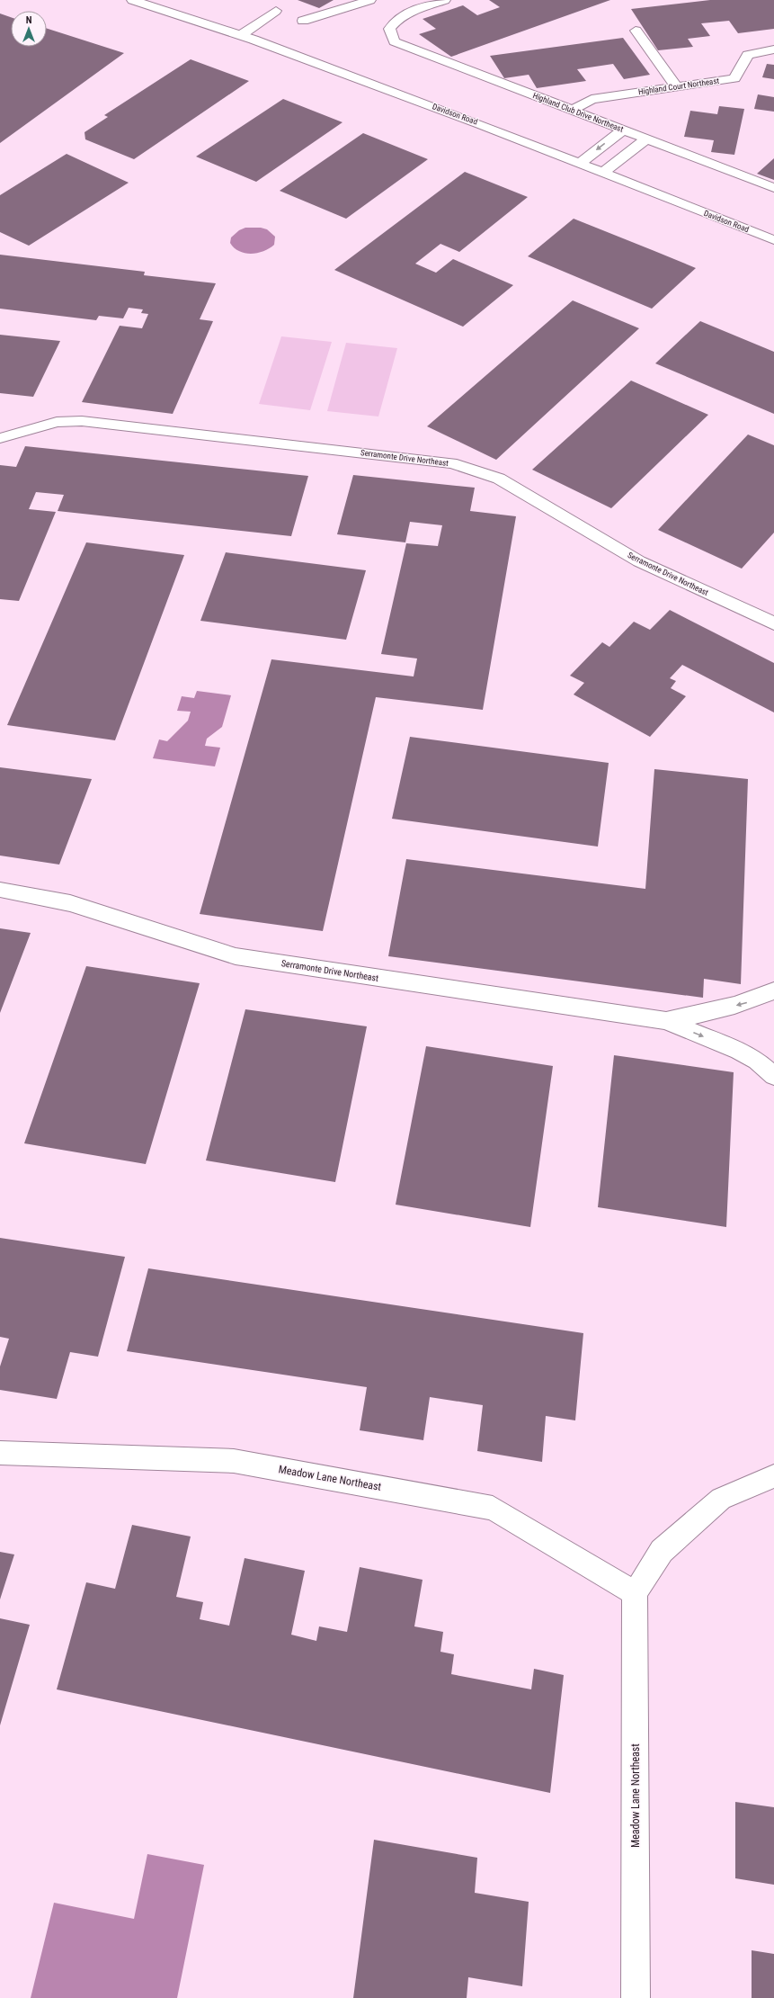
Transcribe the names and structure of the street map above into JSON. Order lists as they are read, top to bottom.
{
  "streets": {
    "street": [
      "Highland Court Northeast",
      "Highland Club Drive Northeast",
      "Davidson Road",
      "Serramonte Drive Northeast",
      "Meadow Lane Northeast"
    ]
  },
  "crossings": [
    ["Highland Court Northeast", "Highland Club Drive Northeast"]
  ],
  "north": "top"
}
